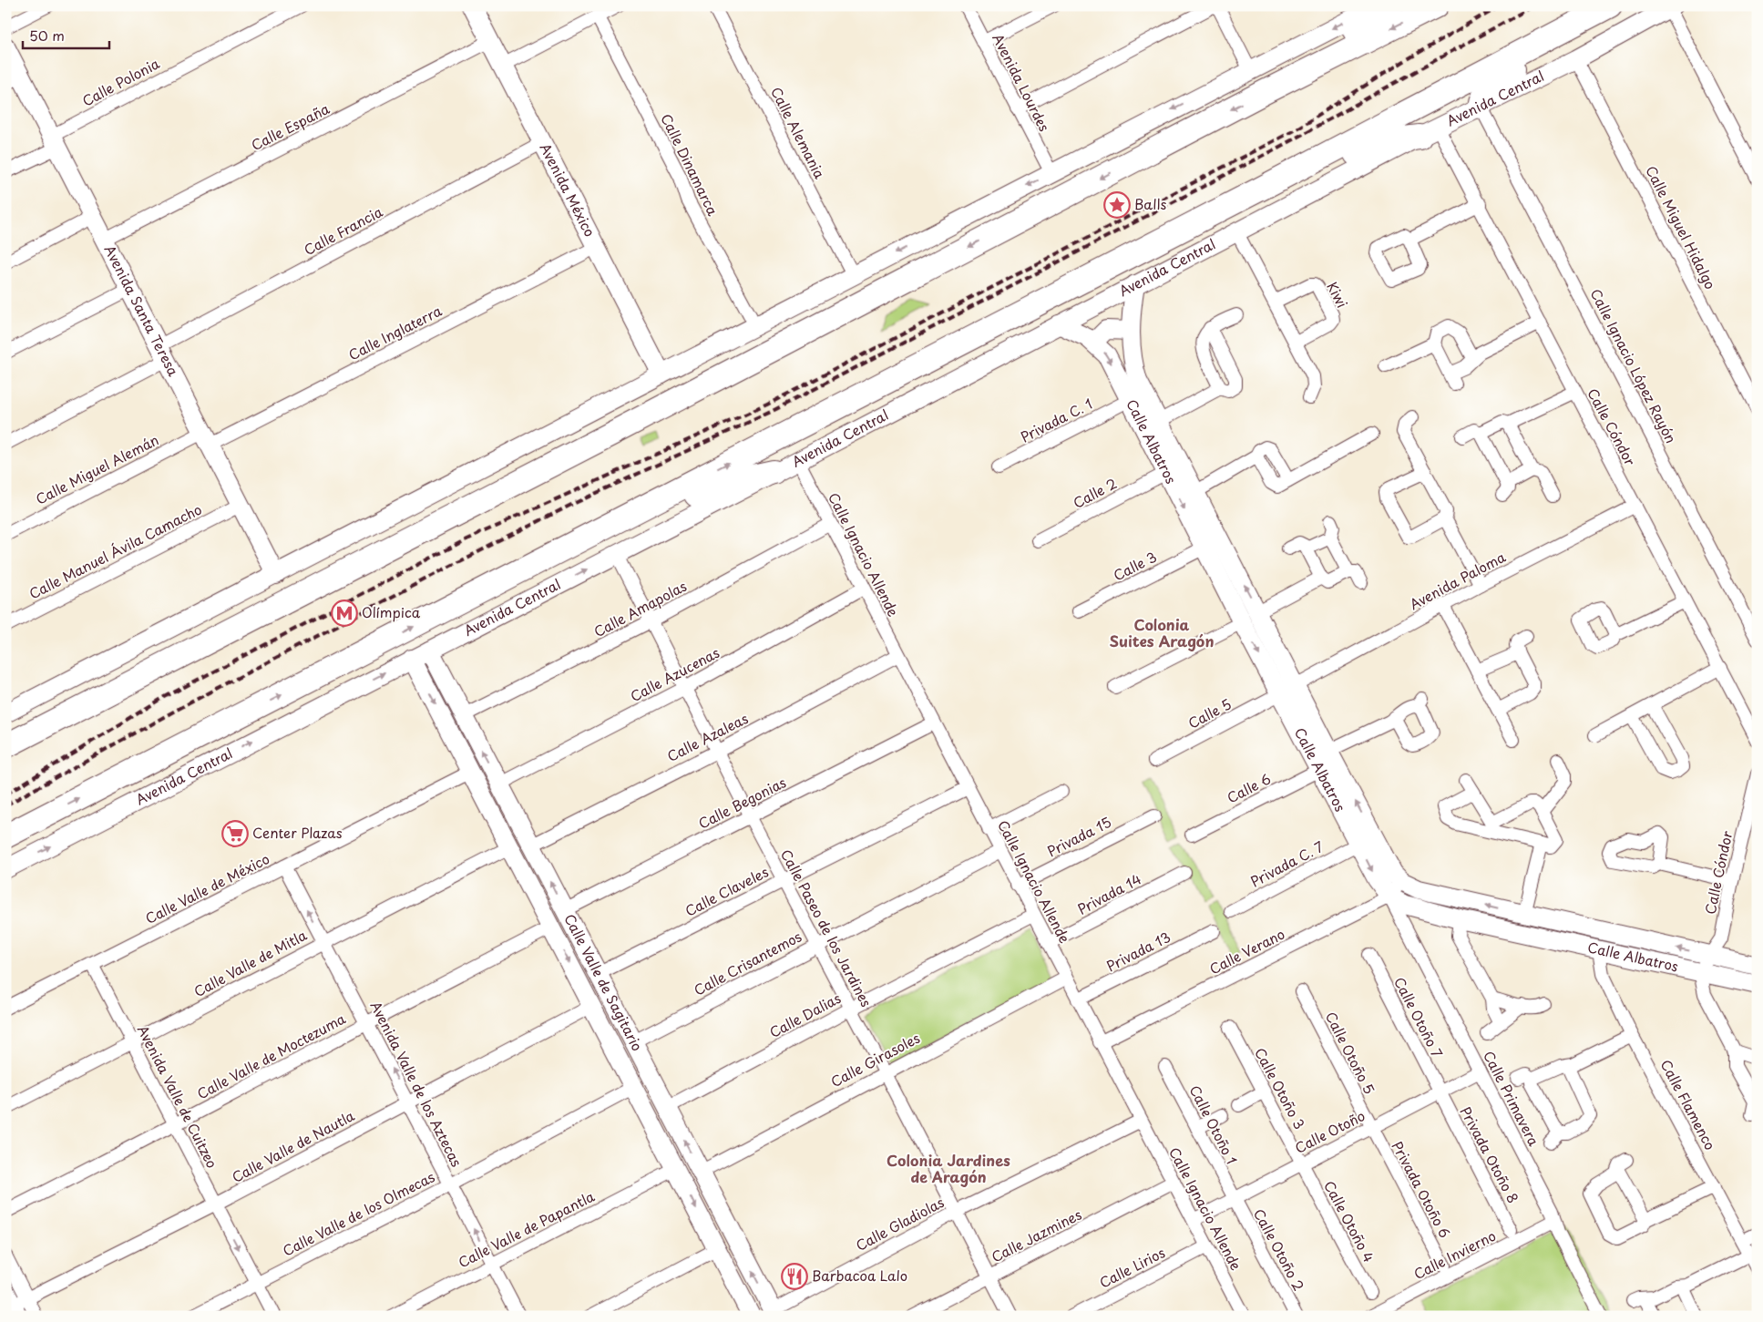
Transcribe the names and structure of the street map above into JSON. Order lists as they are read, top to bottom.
{
  "streets": {
    "highway": ["Avenida Central"],
    "street": [
      "Calle Polonia",
      "Avenida Lourdes",
      "Calle España",
      "Calle Alemania",
      "Calle Dinamarca",
      "Avenida México",
      "Calle Miguel Hidalgo",
      "Calle Francia",
      "Kiwi",
      "Avenida Santa Teresa",
      "Calle Inglaterra",
      "Calle Ignacio López Rayón",
      "Privada C. 1",
      "Calle Cóndor",
      "Calle Albatros",
      "Calle Miguel Alemán",
      "Calle 2",
      "Calle Manuel Ávila Camacho",
      "Calle Ignacio Allende",
      "Calle 3",
      "Avenida Paloma",
      "Calle Amapolas",
      "Calle Azucenas",
      "Calle 5",
      "Calle Azaleas",
      "Calle 6",
      "Calle Begonias",
      "Privada 15",
      "Privada C. 7",
      "Calle Valle de México",
      "Calle Claveles",
      "Privada 14",
      "Calle Paseo de los Jardines",
      "Privada 13",
      "Calle Verano",
      "Calle Valle de Mitla",
      "Calle Crisantemos",
      "Calle Valle de Sagitario",
      "Calle Dalias",
      "Calle Otoño 7",
      "Calle Otoño 5",
      "Calle Valle de Moctezuma",
      "Calle Girasoles",
      "Avenida Valle de los Aztecas",
      "Calle Otoño 3",
      "Avenida Valle de Cuitzeo",
      "Calle Primavera",
      "Calle Flamenco",
      "Calle Otoño 1",
      "Calle Otoño",
      "Calle Valle de Nautla",
      "Privada Otoño 8",
      "Privada Otoño 6",
      "Calle Valle de los Olmecas",
      "Calle Otoño 4",
      "Calle Gladiolas",
      "Calle Valle de Papantla",
      "Calle Jazmines",
      "Calle Otoño 2",
      "Calle Invierno",
      "Calle Lirios"
    ]
  },
  "crossings": [
    ["Calle Polonia", "Avenida Santa Teresa"],
    ["Avenida Central", "Calle Miguel Hidalgo"],
    ["Avenida Central", "Calle Ignacio López Rayón"],
    ["Avenida Central", "Calle Cóndor"],
    ["Avenida Central", "Calle Albatros"],
    ["Avenida Central", "Calle Ignacio Allende"],
    ["Avenida Central", "Calle Paseo de los Jardines"],
    ["Avenida Central", "Calle Valle de Sagitario"],
    ["Calle España", "Avenida México"],
    ["Calle España", "Avenida Santa Teresa"],
    ["Avenida México", "Calle Francia"],
    ["Avenida México", "Calle Inglaterra"],
    ["Calle Francia", "Avenida Santa Teresa"],
    ["Avenida Santa Teresa", "Calle Inglaterra"],
    ["Avenida Santa Teresa", "Calle Miguel Alemán"],
    ["Avenida Santa Teresa", "Calle Manuel Ávila Camacho"],
    ["Calle Inglaterra", "Calle Miguel Alemán"],
    ["Privada C. 1", "Calle Albatros"],
    ["Calle Cóndor", "Calle Albatros"],
    ["Calle Cóndor", "Avenida Paloma"],
    ["Calle Albatros", "Calle 2"],
    ["Calle Albatros", "Calle 3"],
    ["Calle Albatros", "Avenida Paloma"],
    ["Calle Albatros", "Calle 5"],
    ["Calle Albatros", "Calle 6"],
    ["Calle Albatros", "Privada C. 7"],
    ["Calle Albatros", "Calle Verano"],
    ["Calle Albatros", "Calle Primavera"],
    ["Calle Albatros", "Calle Flamenco"],
    ["Calle Ignacio Allende", "Calle Amapolas"],
    ["Calle Ignacio Allende", "Calle Azucenas"],
    ["Calle Ignacio Allende", "Calle Azaleas"],
    ["Calle Ignacio Allende", "Calle Begonias"],
    ["Calle Ignacio Allende", "Privada 15"],
    ["Calle Ignacio Allende", "Calle Claveles"],
    ["Calle Ignacio Allende", "Privada 14"],
    ["Calle Ignacio Allende", "Privada 13"],
    ["Calle Ignacio Allende", "Calle Verano"],
    ["Calle Ignacio Allende", "Calle Crisantemos"],
    ["Calle Ignacio Allende", "Calle Dalias"],
    ["Calle Ignacio Allende", "Calle Girasoles"],
    ["Calle Ignacio Allende", "Calle Otoño"],
    ["Calle Ignacio Allende", "Calle Gladiolas"],
    ["Calle Ignacio Allende", "Calle Jazmines"],
    ["Calle Ignacio Allende", "Calle Lirios"],
    ["Avenida Paloma", "Calle 5"],
    ["Calle Amapolas", "Calle Paseo de los Jardines"],
    ["Calle Amapolas", "Calle Valle de Sagitario"],
    ["Calle Azucenas", "Calle Paseo de los Jardines"],
    ["Calle Azucenas", "Calle Valle de Sagitario"],
    ["Calle Azaleas", "Calle Paseo de los Jardines"],
    ["Calle Azaleas", "Calle Valle de Sagitario"],
    ["Calle Begonias", "Calle Paseo de los Jardines"],
    ["Calle Begonias", "Calle Valle de Sagitario"],
    ["Calle Valle de México", "Calle Valle de Sagitario"],
    ["Calle Valle de México", "Avenida Valle de los Aztecas"],
    ["Calle Valle de México", "Avenida Valle de Cuitzeo"],
    ["Calle Claveles", "Calle Paseo de los Jardines"],
    ["Calle Claveles", "Calle Valle de Sagitario"],
    ["Calle Paseo de los Jardines", "Calle Crisantemos"],
    ["Calle Paseo de los Jardines", "Calle Dalias"],
    ["Calle Paseo de los Jardines", "Calle Girasoles"],
    ["Calle Paseo de los Jardines", "Calle Gladiolas"],
    ["Calle Paseo de los Jardines", "Calle Jazmines"],
    ["Calle Verano", "Calle Primavera"],
    ["Calle Valle de Mitla", "Calle Valle de Sagitario"],
    ["Calle Valle de Mitla", "Avenida Valle de los Aztecas"],
    ["Calle Valle de Mitla", "Avenida Valle de Cuitzeo"],
    ["Calle Crisantemos", "Calle Valle de Sagitario"],
    ["Calle Valle de Sagitario", "Calle Dalias"],
    ["Calle Valle de Sagitario", "Calle Valle de Moctezuma"],
    ["Calle Valle de Sagitario", "Calle Girasoles"],
    ["Calle Valle de Sagitario", "Calle Valle de Nautla"],
    ["Calle Valle de Sagitario", "Calle Valle de los Olmecas"],
    ["Calle Valle de Sagitario", "Calle Gladiolas"],
    ["Calle Valle de Sagitario", "Calle Valle de Papantla"],
    ["Calle Otoño 7", "Calle Otoño"],
    ["Calle Otoño 7", "Privada Otoño 8"],
    ["Calle Otoño 5", "Calle Otoño"],
    ["Calle Otoño 5", "Privada Otoño 6"],
    ["Calle Valle de Moctezuma", "Avenida Valle de los Aztecas"],
    ["Calle Valle de Moctezuma", "Avenida Valle de Cuitzeo"],
    ["Avenida Valle de los Aztecas", "Calle Valle de Nautla"],
    ["Avenida Valle de los Aztecas", "Calle Valle de los Olmecas"],
    ["Avenida Valle de los Aztecas", "Calle Valle de Papantla"],
    ["Calle Otoño 3", "Calle Otoño"],
    ["Calle Otoño 3", "Calle Otoño 4"],
    ["Avenida Valle de Cuitzeo", "Calle Valle de Nautla"],
    ["Avenida Valle de Cuitzeo", "Calle Valle de los Olmecas"],
    ["Calle Primavera", "Calle Otoño"],
    ["Calle Primavera", "Calle Invierno"],
    ["Calle Otoño 1", "Calle Otoño"],
    ["Calle Otoño 1", "Calle Otoño 2"],
    ["Calle Otoño", "Privada Otoño 8"],
    ["Calle Otoño", "Privada Otoño 6"],
    ["Calle Otoño", "Calle Otoño 4"],
    ["Calle Otoño", "Calle Otoño 2"]
  ],
  "one_way": ["Avenida Valle de los Aztecas"],
  "districts": ["Colonia Suites Aragón", "Colonia Jardines de Aragón"],
  "places": {
    "place": ["Balls"],
    "metro station": ["Olímpica"],
    "supermarket": ["Center Plazas"],
    "restaurant": ["Barbacoa Lalo"]
  },
  "scale_bar": "50 m"
}
